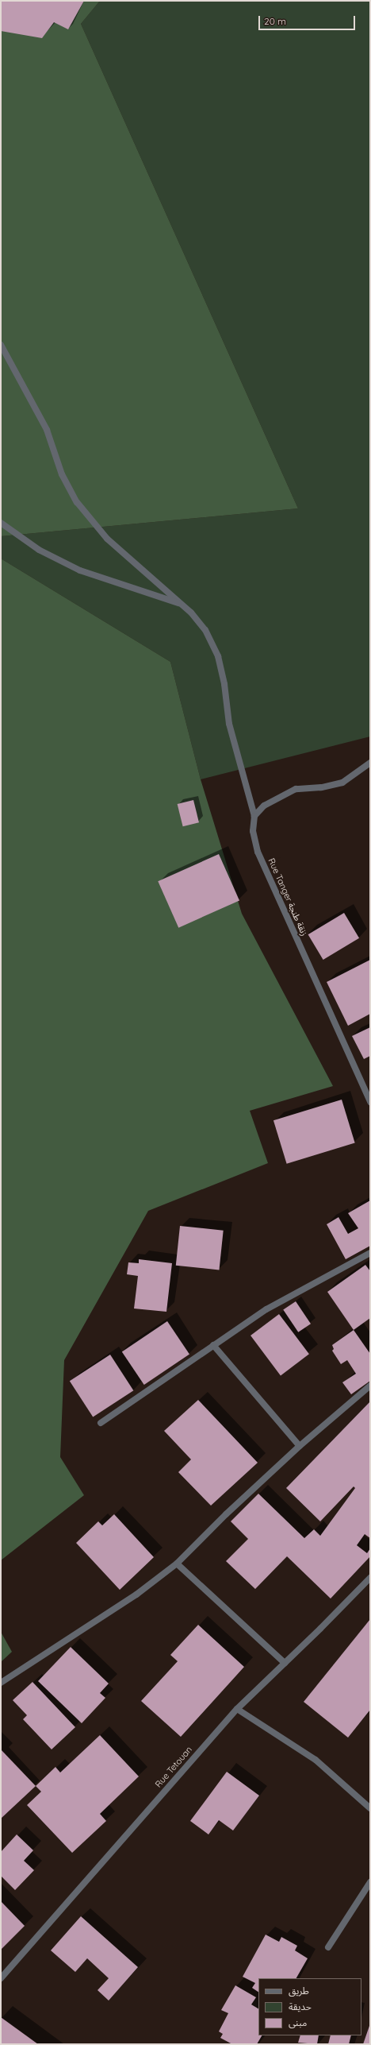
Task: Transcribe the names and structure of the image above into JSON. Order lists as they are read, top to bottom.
{
  "streets": {
    "street": ["Rue Tanger زنقة طنجة", "Rue Tetouan"]
  },
  "legend": ["طريق", "حديقة", "مبنى"],
  "scale_bar": "20 m"
}
